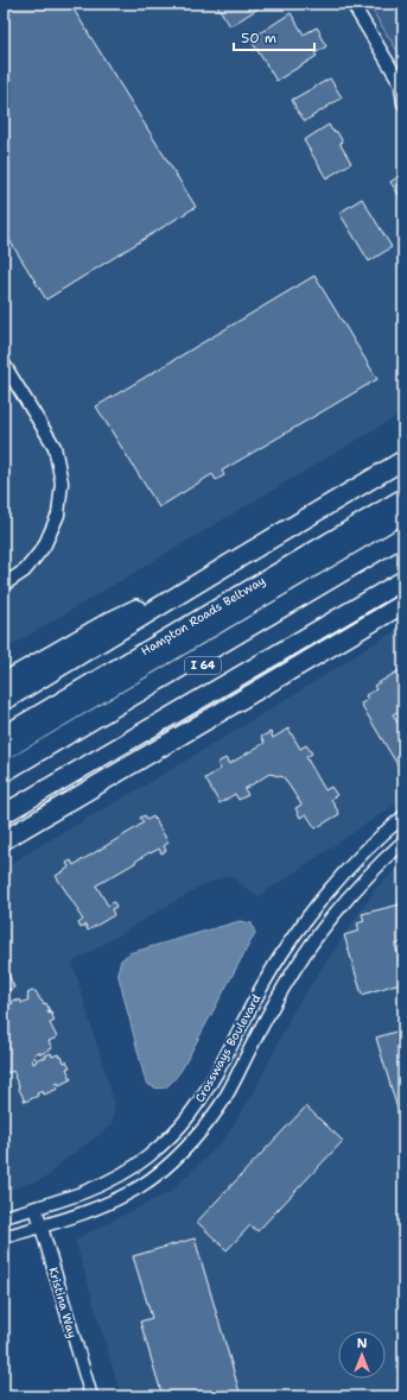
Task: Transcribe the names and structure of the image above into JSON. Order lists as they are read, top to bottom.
{
  "streets": {
    "highway": ["Hampton Roads Beltway", "I 64"],
    "street": ["Crossways Boulevard", "Kristina Way"]
  },
  "crossings": [
    ["Crossways Boulevard", "Kristina Way"]
  ],
  "scale_bar": "50 m",
  "north": "top"
}
